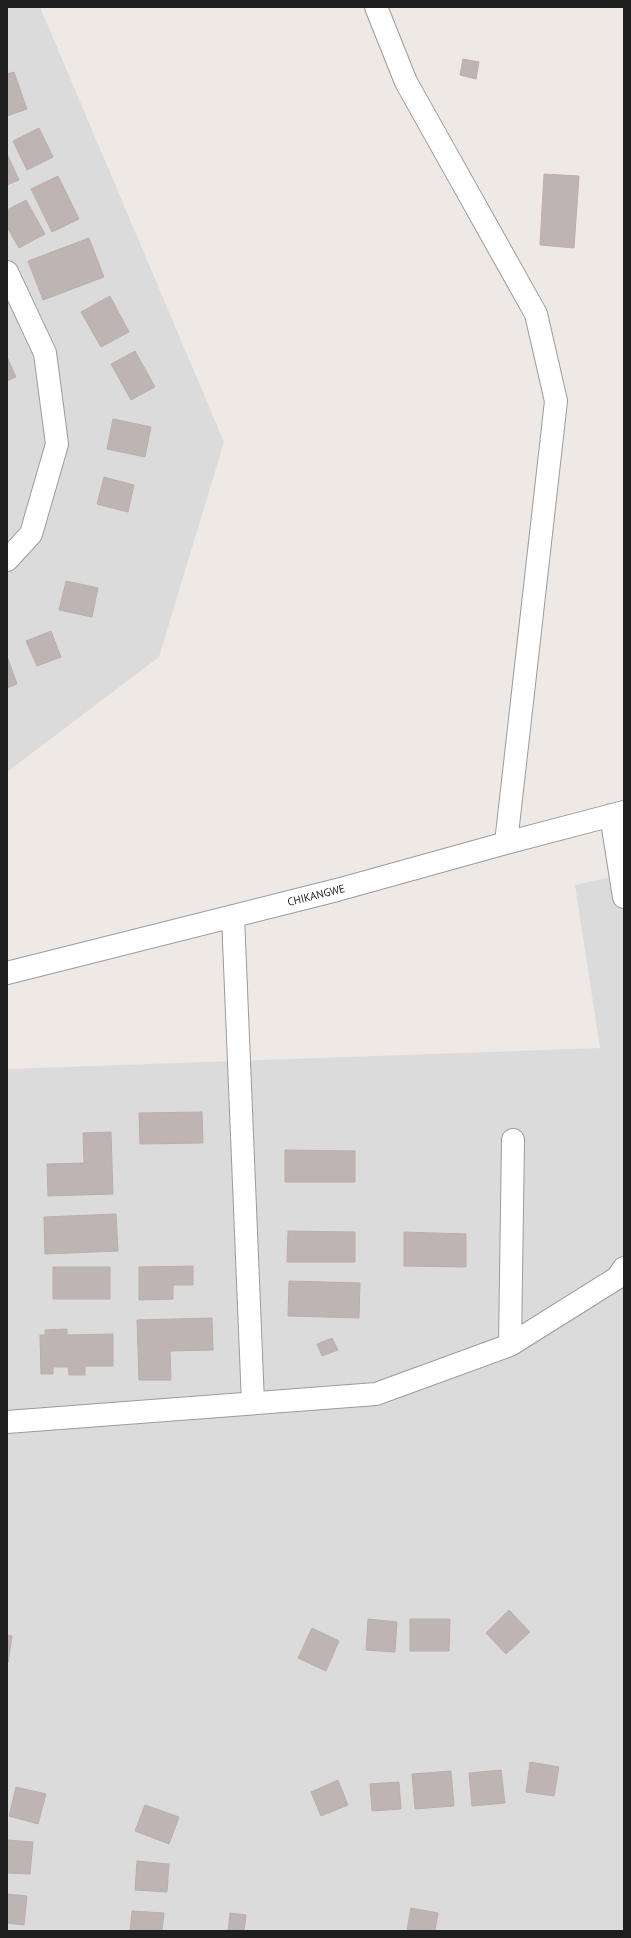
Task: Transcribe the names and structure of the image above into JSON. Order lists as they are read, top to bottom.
{
  "streets": {
    "street": ["CHIKANGWE"]
  }
}
